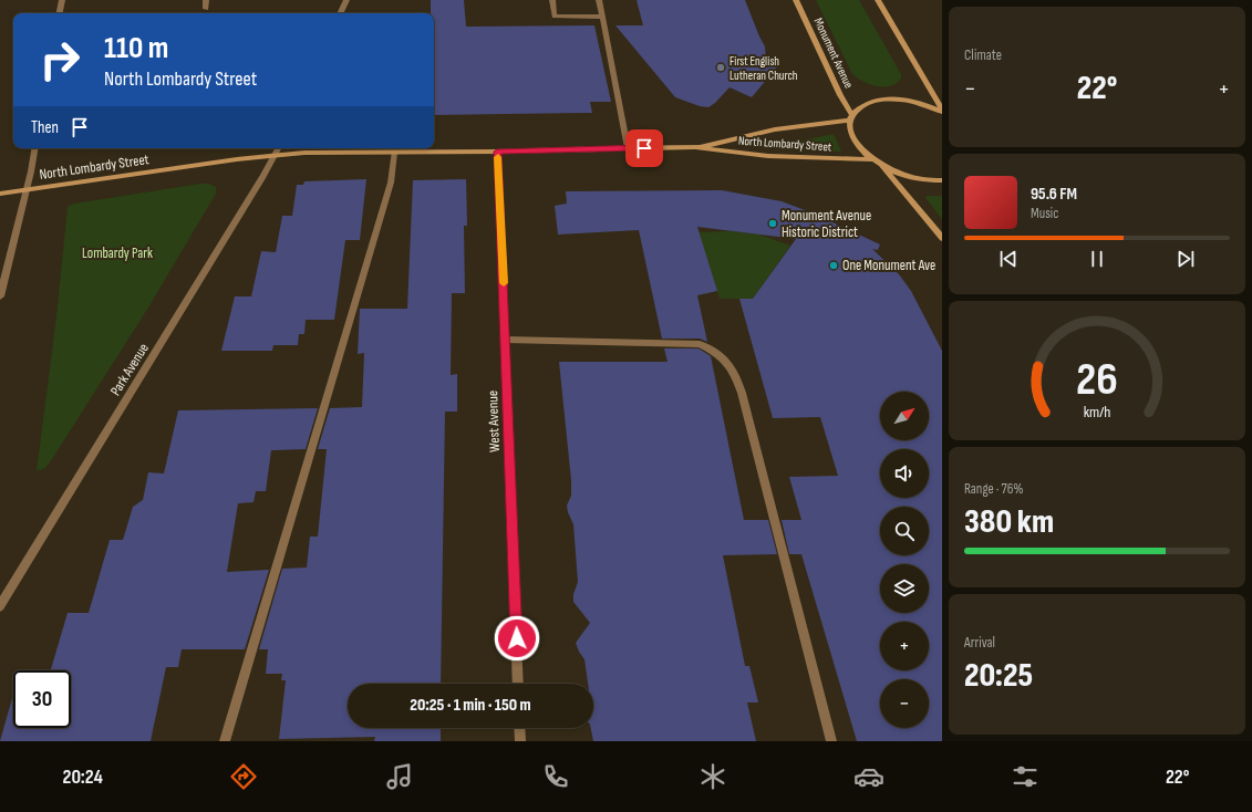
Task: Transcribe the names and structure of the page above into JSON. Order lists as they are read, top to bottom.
{
  "streets": {
    "main road": ["Monument Avenue", "North Lombardy Street"],
    "street": ["Park Avenue", "West Avenue"]
  },
  "crossings": [
    ["Monument Avenue", "North Lombardy Street"],
    ["North Lombardy Street", "Park Avenue"],
    ["North Lombardy Street", "West Avenue"]
  ],
  "parks": ["Lombardy Park"],
  "places": ["First English Lutheran Church", "Monument Avenue Historic District", "One Monument Ave"],
  "north": "top right",
  "page": {
    "tile": [
      "Climate",
      ["Range · 76%", "380 km"],
      ["Arrival", "20:25"]
    ],
    "turn": ["110 m", "North Lombardy Street"],
    "heat": ["−", "22°", "+"],
    "then": "Then",
    "song": ["95.6 FM", "Music"],
    "map_buttons": ["+", "−"],
    "limit": "30",
    "trip": "20:25 · 1 min · 150 m",
    "tabs": ["20:24", "22°"],
    "gauge": ["26", "km/h"]
  }
}
